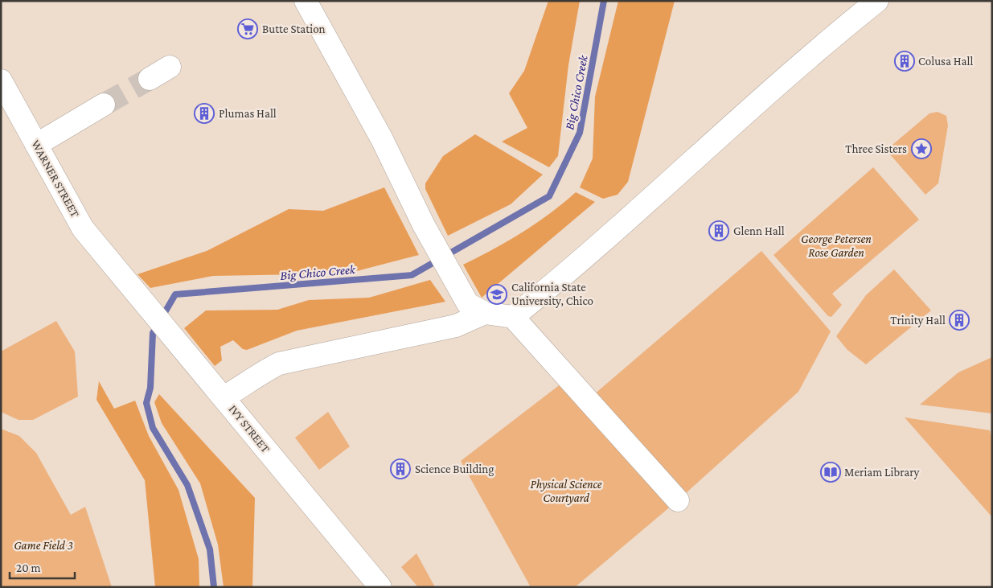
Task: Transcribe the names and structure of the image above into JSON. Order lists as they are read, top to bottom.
{
  "streets": {
    "street": ["WARNER STREET", "IVY STREET"]
  },
  "crossings": [
    ["WARNER STREET", "IVY STREET"]
  ],
  "water": ["Big Chico Creek"],
  "parks": ["George Petersen Rose Garden", "Physical Science Courtyard", "Game Field 3"],
  "places": {
    "supermarket": ["Butte Station"],
    "building": [
      "Colusa Hall",
      "Plumas Hall",
      "Glenn Hall",
      "Trinity Hall",
      "Science Building"
    ],
    "place": ["Three Sisters"],
    "school or university": ["California State University, Chico"],
    "library": ["Meriam Library"]
  },
  "scale_bar": "20 m"
}
